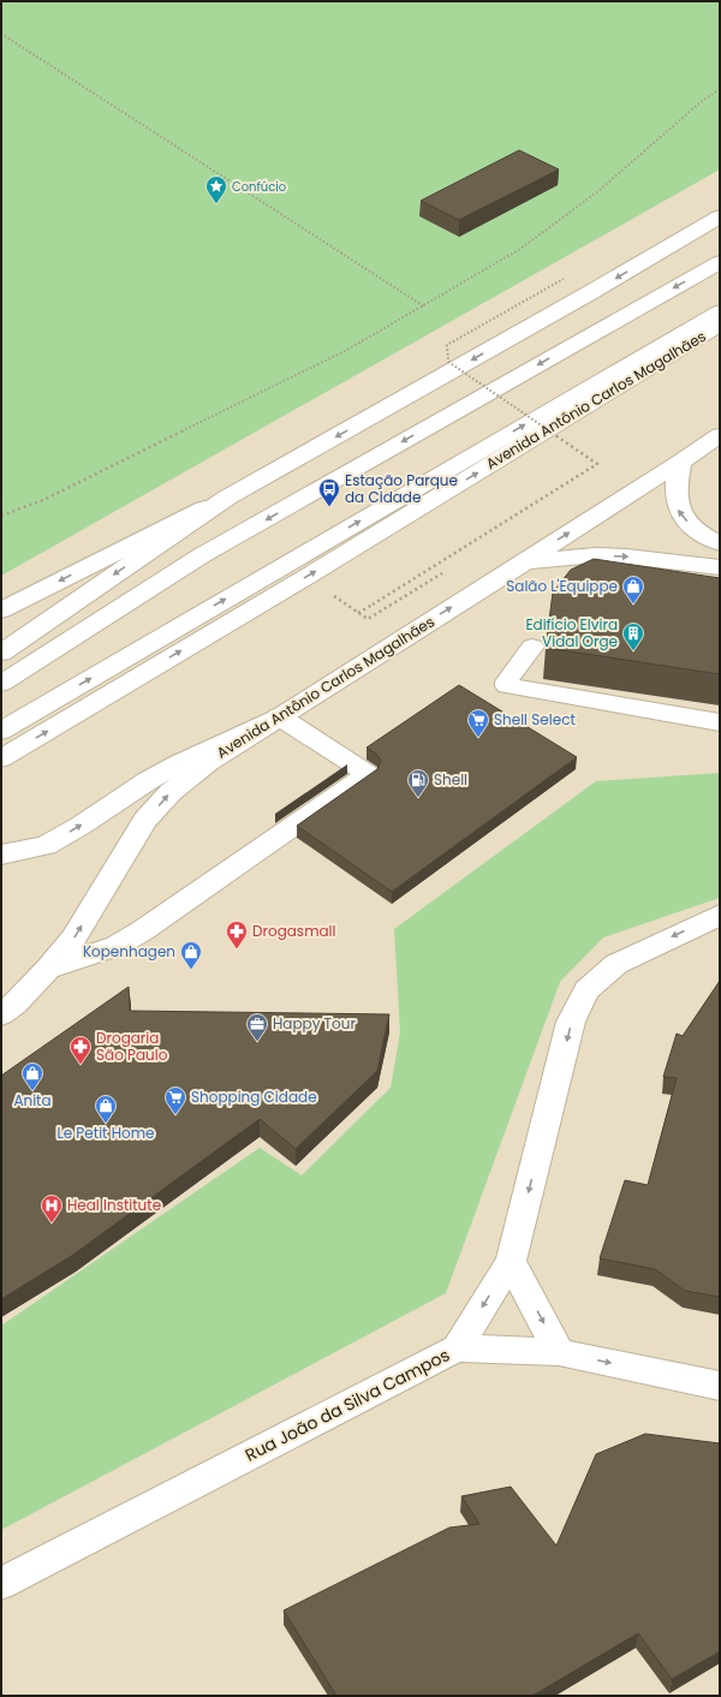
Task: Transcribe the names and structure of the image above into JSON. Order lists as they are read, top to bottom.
{
  "streets": {
    "street": ["Avenida Antônio Carlos Magalhães", "Rua João da Silva Campos"]
  },
  "places": {
    "place": ["Confúcio"],
    "bus stop": ["Estação Parque da Cidade"],
    "shop": [
      "Salão L'Equippe",
      "Kopenhagen",
      "Anita",
      "Le Petit Home"
    ],
    "building": ["Edifício Elvira Vidal Orge"],
    "supermarket": ["Shell Select", "Shopping Cidade"],
    "fuel station": ["Shell"],
    "pharmacy": ["Drogasmall", "Drogaria São Paulo"],
    "office": ["Happy Tour"],
    "hospital": ["Heal Institute"]
  }
}
